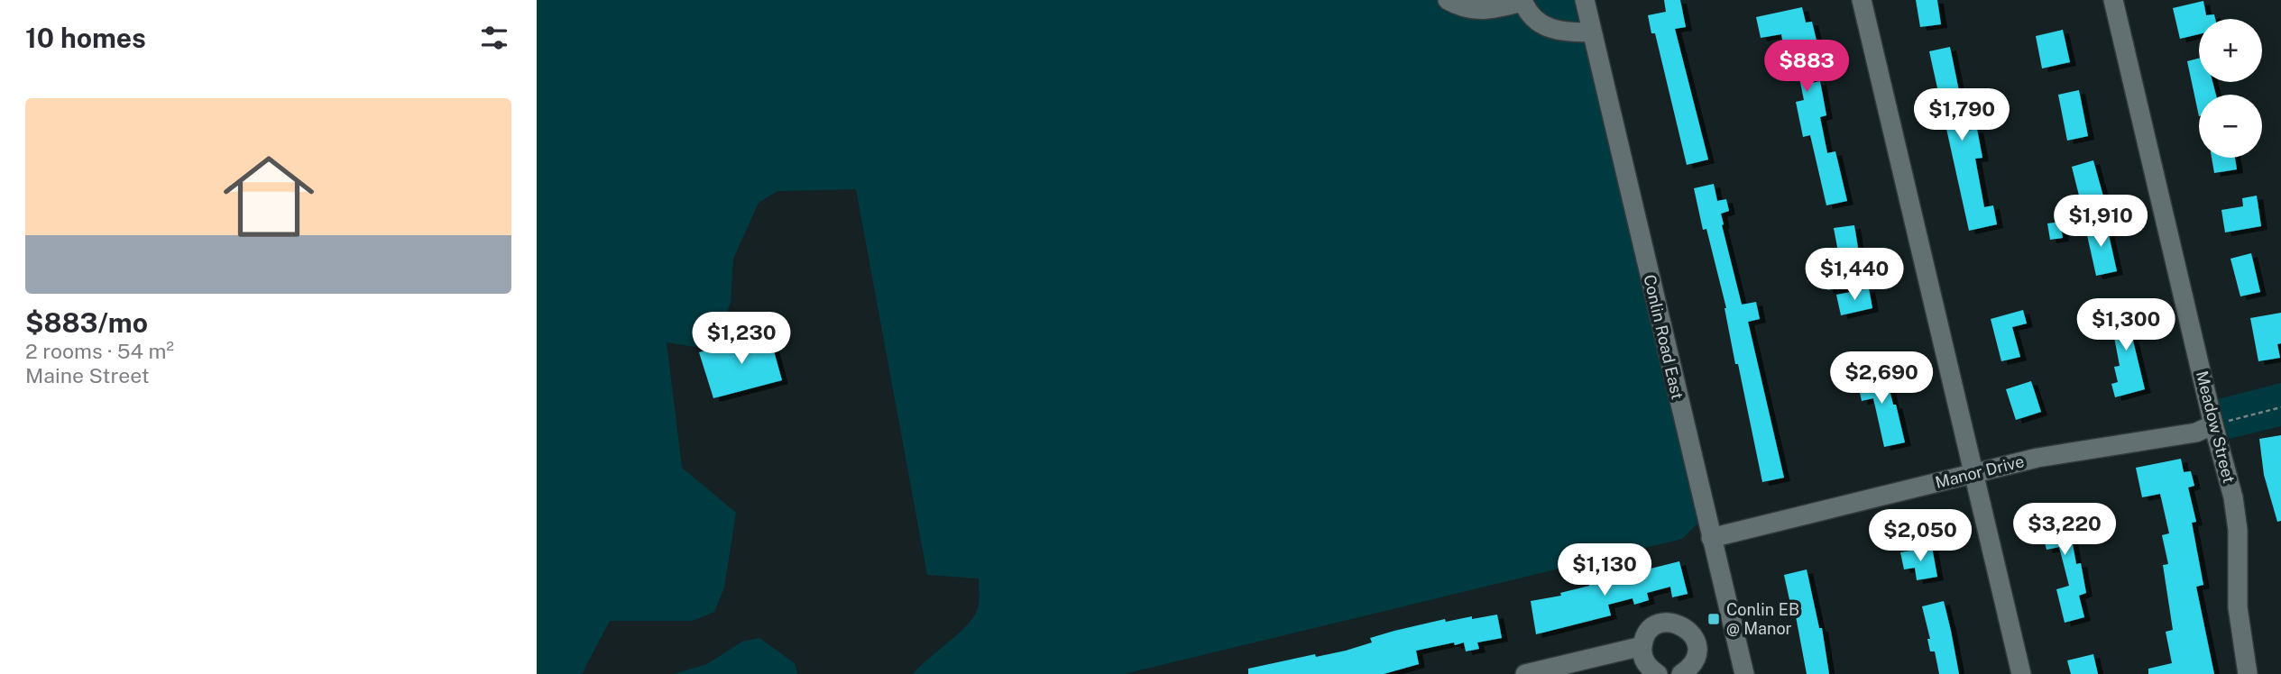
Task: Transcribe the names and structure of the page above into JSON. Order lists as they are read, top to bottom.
{
  "streets": {
    "street": ["Conlin Road East", "Meadow Street", "Manor Drive"]
  },
  "crossings": [
    ["Conlin Road East", "Manor Drive"],
    ["Meadow Street", "Manor Drive"]
  ],
  "places": {
    "transit": ["Conlin EB @ Manor"]
  },
  "page": {
    "heading": "10 homes",
    "map_buttons": ["+", "−"],
    "price": [
      "$883",
      "$1,790",
      "$1,910",
      "$1,440",
      "$1,300",
      "$1,230",
      "$2,690",
      "$3,220",
      "$2,050",
      "$1,130"
    ],
    "list": [
      {
        "name": "$883/mo",
        "note": "2 rooms · 54 m² · Maine Street"
      }
    ]
  }
}
